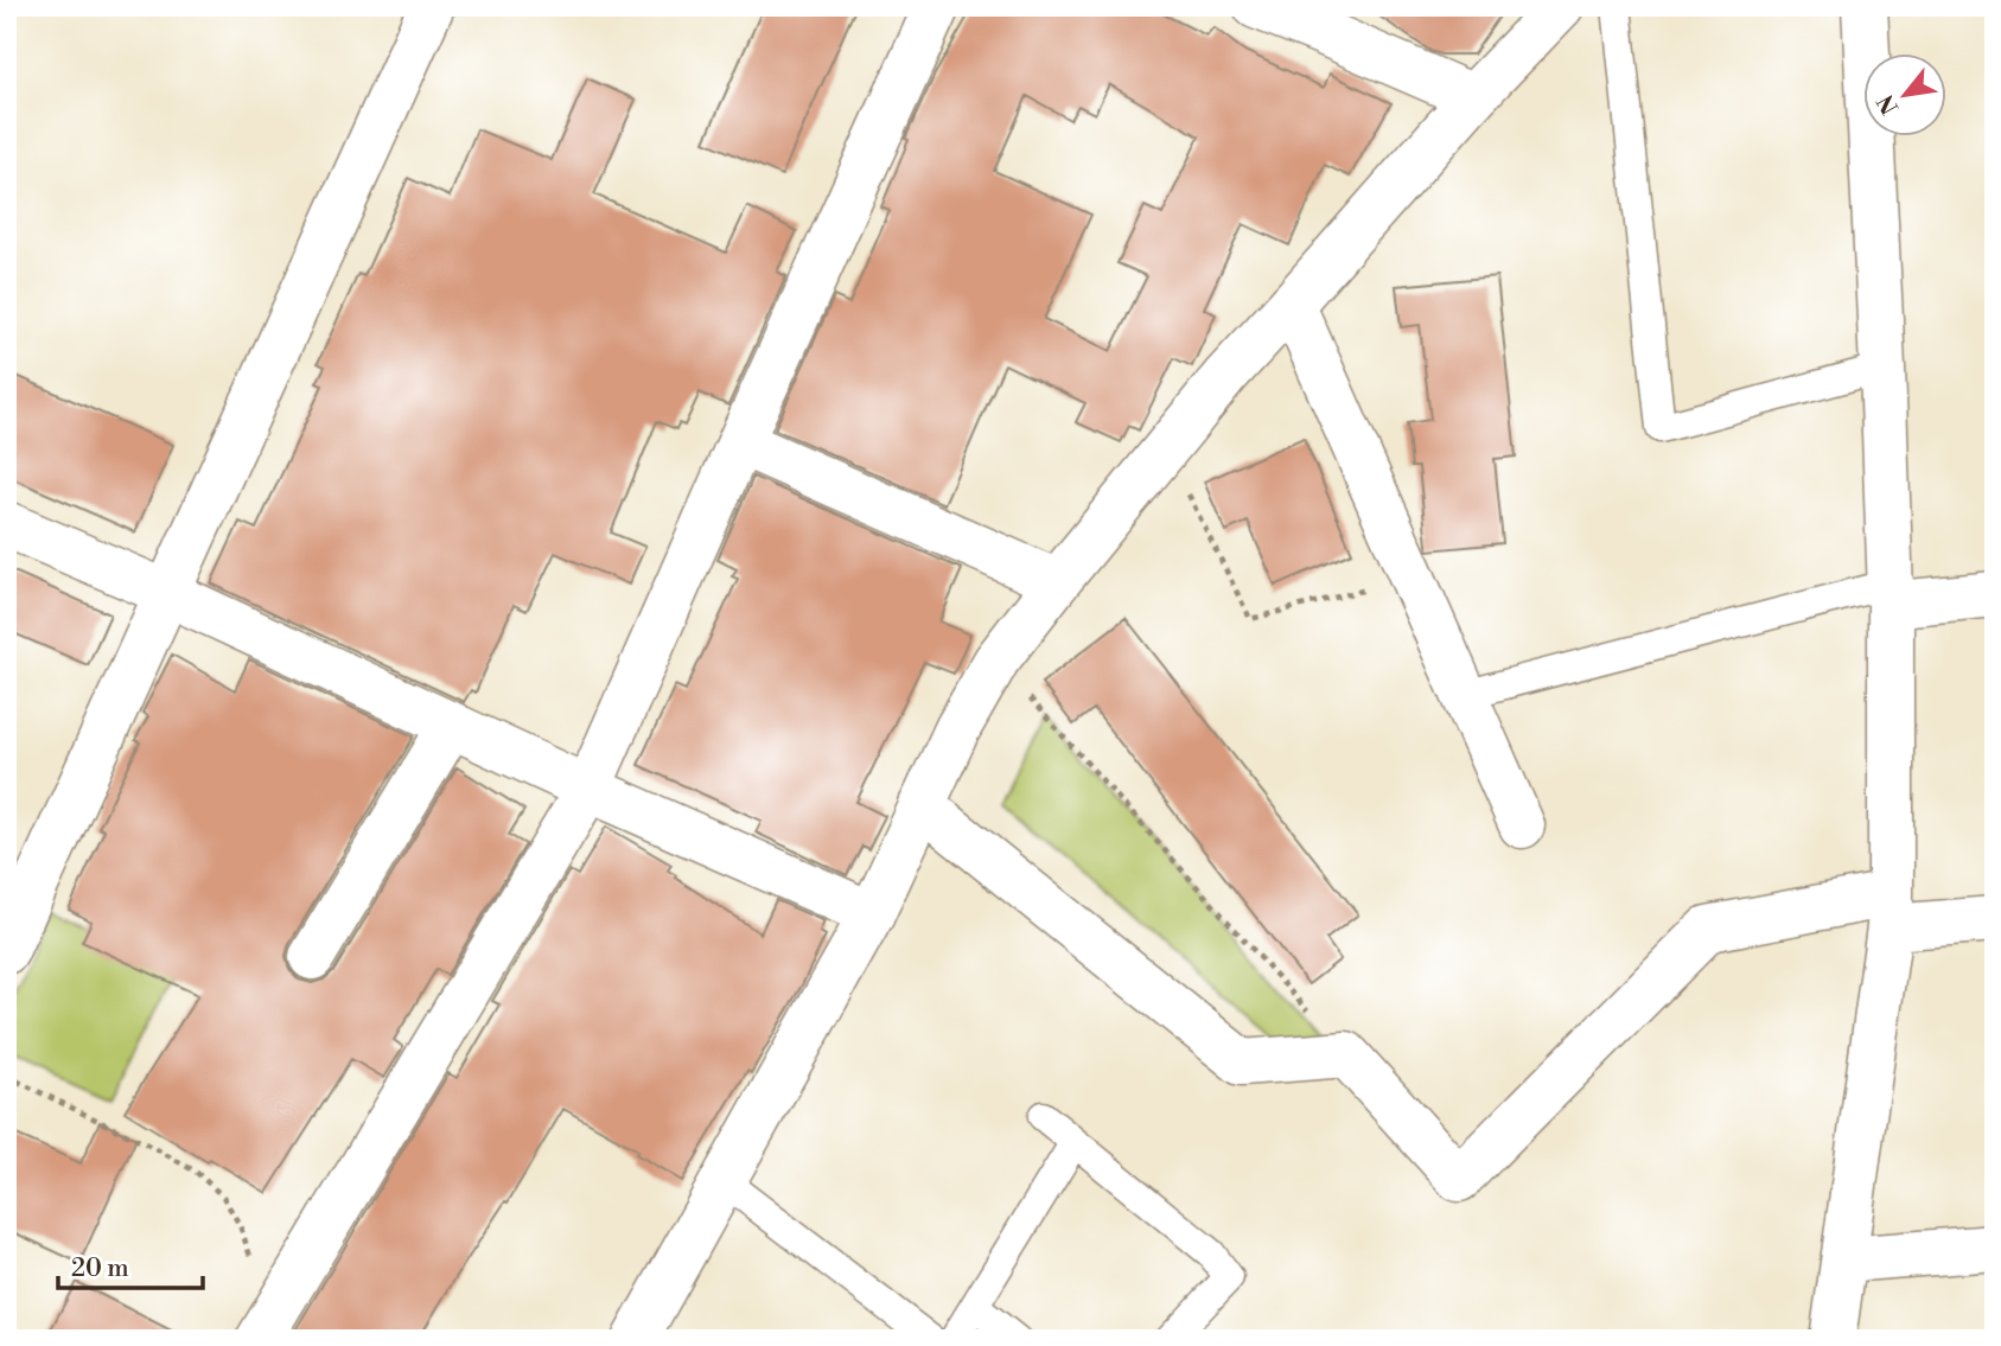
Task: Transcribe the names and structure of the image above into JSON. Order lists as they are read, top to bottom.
{
  "scale_bar": "20 m",
  "north": "bottom left"
}
